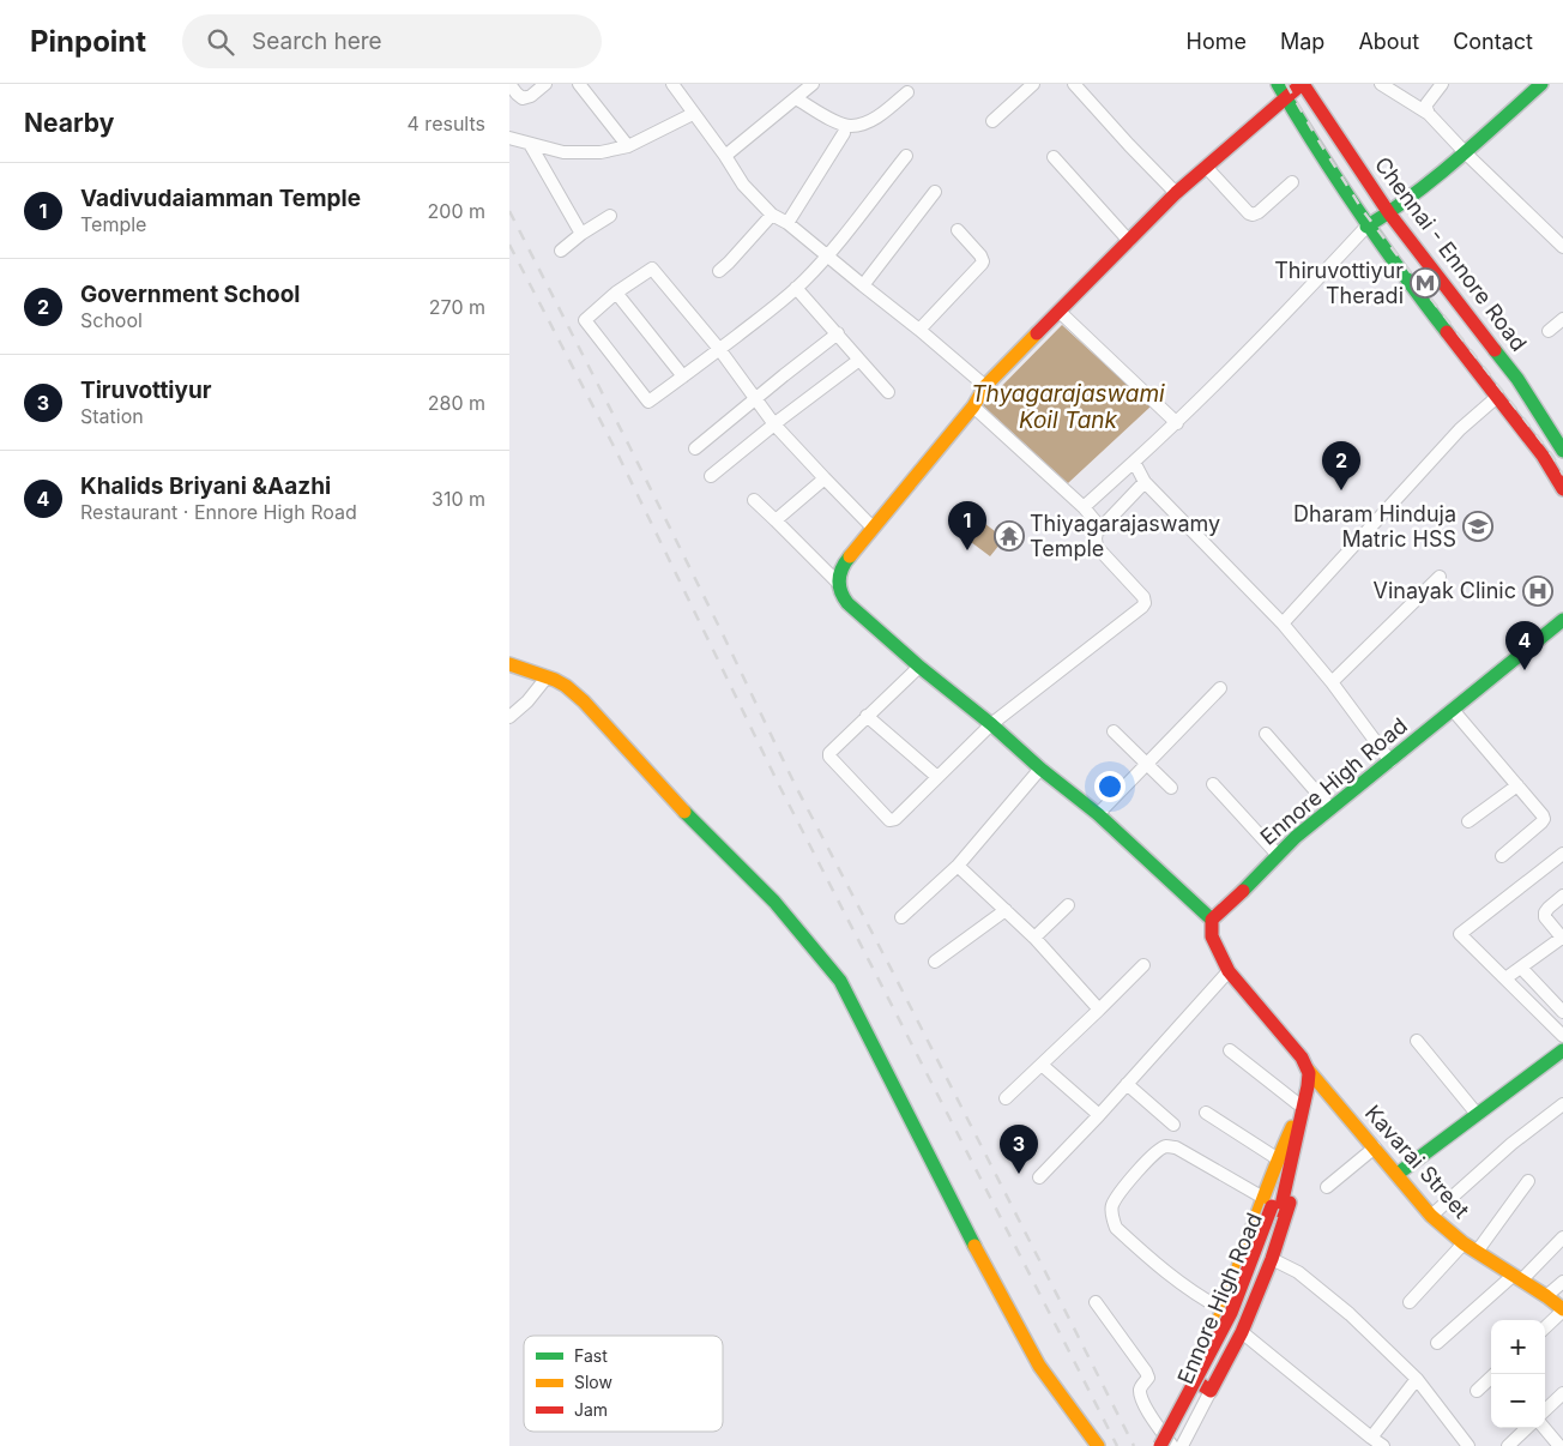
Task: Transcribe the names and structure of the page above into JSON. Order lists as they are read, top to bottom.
{
  "streets": {
    "street": ["Chennai - Ennore Road", "Ennore High Road", "Kavarai Street"]
  },
  "crossings": [
    ["Ennore High Road", "Kavarai Street"]
  ],
  "water": ["Thyagarajaswami Koil Tank"],
  "places": {
    "metro station": ["Thiruvottiyur Theradi"],
    "school or university": ["Dharam Hinduja Matric HSS"],
    "temple": ["Thiyagarajaswamy Temple"],
    "hospital": ["Vinayak Clinic"]
  },
  "legend": ["Fast", "Slow", "Jam"],
  "page": {
    "header": "Pinpoint",
    "search": "Search here",
    "nav": [
      "Home",
      "Map",
      "About",
      "Contact"
    ],
    "heading": ["Nearby", "4 results"],
    "list": [
      {
        "mark": "1",
        "name": "Vadivudaiamman Temple",
        "note": "Temple",
        "value": "200 m"
      },
      {
        "mark": "2",
        "name": "Government School",
        "note": "School",
        "value": "270 m"
      },
      {
        "mark": "3",
        "name": "Tiruvottiyur",
        "note": "Station",
        "value": "280 m"
      },
      {
        "mark": "4",
        "name": "Khalids Briyani &Aazhi",
        "note": "Restaurant · Ennore High Road",
        "value": "310 m"
      }
    ],
    "pins": [
      "2",
      "1",
      "4",
      "3"
    ],
    "map_buttons": ["+", "−"]
  }
}
